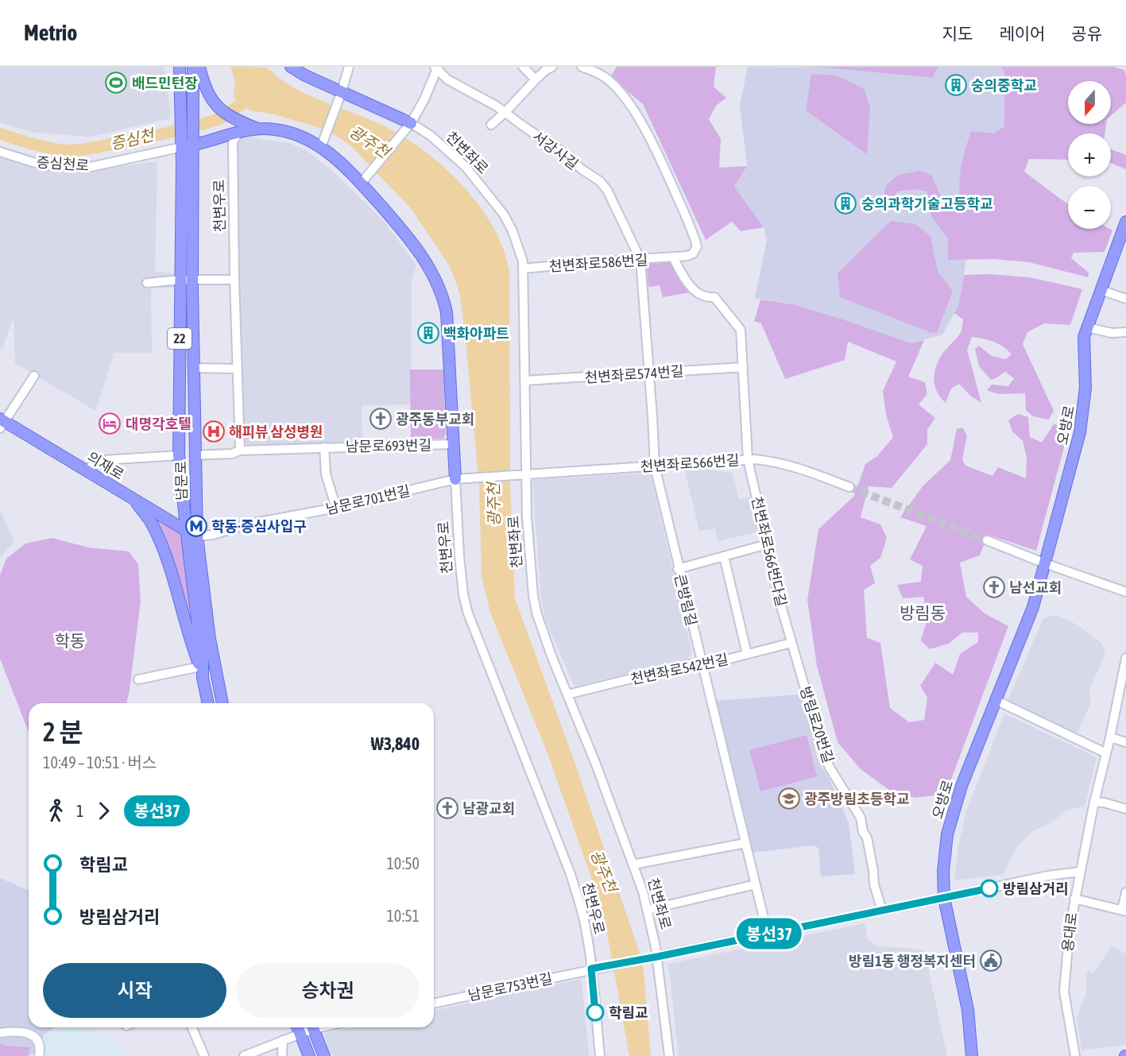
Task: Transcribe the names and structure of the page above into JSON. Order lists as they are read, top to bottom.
{
  "streets": {
    "main road": [
      "천변좌로",
      "천변우로",
      "22",
      "오방로",
      "의재로",
      "남문로"
    ],
    "street": [
      "서강사길",
      "증심천로",
      "천변좌로586번길",
      "천변좌로574번길",
      "남문로693번길",
      "천변좌로566번길",
      "남문로701번길",
      "천변좌로566번다길",
      "큰방림길",
      "천변좌로542번길",
      "방림로20번길",
      "용대로",
      "남문로753번길"
    ]
  },
  "crossings": [
    ["서강사길", "천변좌로586번길"],
    ["서강사길", "큰방림길"],
    ["천변좌로", "천변좌로586번길"],
    ["천변좌로", "천변좌로574번길"],
    ["천변좌로", "천변좌로566번길"],
    ["천변좌로", "천변좌로542번길"],
    ["천변좌로", "남문로753번길"],
    ["증심천로", "천변우로"],
    ["증심천로", "22"],
    ["증심천로", "남문로"],
    ["천변우로", "22"],
    ["천변우로", "남문로693번길"],
    ["천변우로", "천변좌로566번길"],
    ["천변우로", "남문로"],
    ["천변우로", "남문로701번길"],
    ["천변우로", "남문로753번길"],
    ["천변좌로586번길", "천변좌로566번다길"],
    ["천변좌로586번길", "큰방림길"],
    ["22", "남문로"],
    ["천변좌로574번길", "천변좌로566번다길"],
    ["천변좌로574번길", "큰방림길"],
    ["오방로", "남문로753번길"],
    ["남문로693번길", "남문로"],
    ["천변좌로566번길", "남문로701번길"],
    ["천변좌로566번길", "천변좌로566번다길"],
    ["천변좌로566번길", "큰방림길"],
    ["의재로", "남문로"],
    ["의재로", "남문로701번길"],
    ["남문로", "남문로701번길"],
    ["천변좌로566번다길", "천변좌로542번길"],
    ["천변좌로566번다길", "방림로20번길"],
    ["큰방림길", "천변좌로542번길"],
    ["큰방림길", "남문로753번길"],
    ["천변좌로542번길", "방림로20번길"],
    ["방림로20번길", "남문로753번길"],
    ["용대로", "남문로753번길"]
  ],
  "districts": ["방림동", "학동"],
  "water": ["증심천", "광주천"],
  "places": {
    "sports": ["배드민턴장"],
    "building": ["숭의중학교", "숭의과학기술고등학교", "백화아파트"],
    "church": ["광주동부교회", "남선교회", "남광교회"],
    "hotel": ["대명각호텔"],
    "hospital": ["해피뷰 삼성병원"],
    "metro station": ["학동·증심사입구"],
    "school or university": ["광주방림초등학교"],
    "other": ["방림삼거리", "학림교"],
    "public building": ["방림1동 행정복지센터"]
  },
  "lines": ["bus line 봉선37"],
  "north": "bottom",
  "page": {
    "header": "Metrio",
    "nav": ["지도", "레이어", "공유"],
    "on_map": "봉선37",
    "map_buttons": ["+", "−"],
    "heading": ["2 분", "10:49 – 10:51 · 버스", "₩3,840"],
    "legs": ["1", "봉선37"],
    "list": [
      {
        "name": "학림교",
        "value": "10:50"
      },
      {
        "name": "방림삼거리",
        "value": "10:51"
      }
    ],
    "buttons": ["시작", "승차권"]
  }
}
